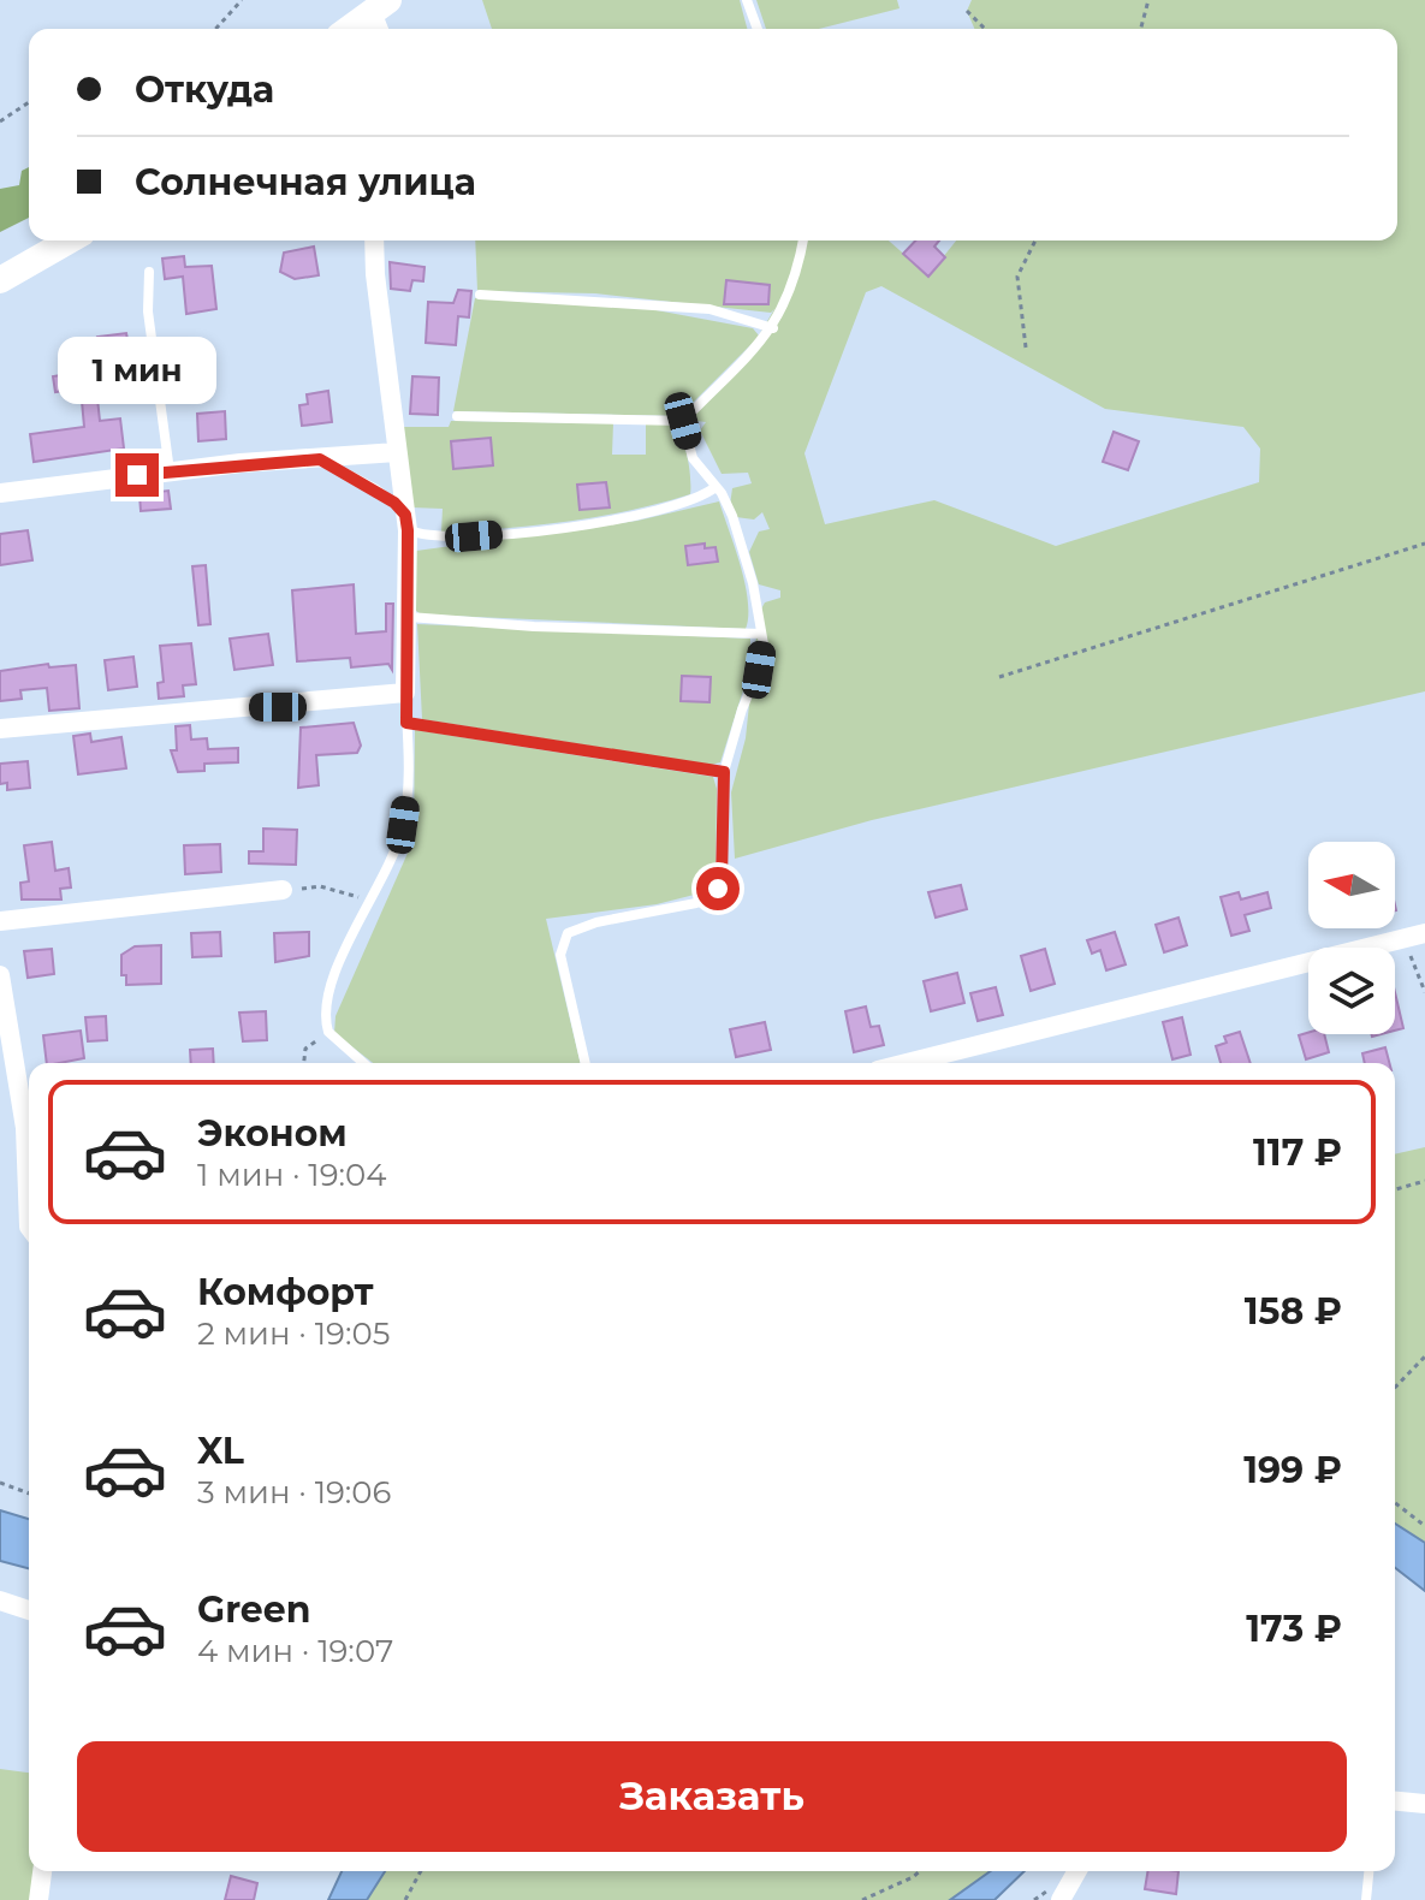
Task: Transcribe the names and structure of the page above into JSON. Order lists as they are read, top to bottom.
{
  "north": "left",
  "page": {
    "banner": ["Откуда", "Солнечная улица"],
    "bubble": "1 мин",
    "list": [
      {
        "name": "Эконом",
        "note": "1 мин · 19:04",
        "value": "117 ₽"
      },
      {
        "name": "Комфорт",
        "note": "2 мин · 19:05",
        "value": "158 ₽"
      },
      {
        "name": "XL",
        "note": "3 мин · 19:06",
        "value": "199 ₽"
      },
      {
        "name": "Green",
        "note": "4 мин · 19:07",
        "value": "173 ₽"
      }
    ],
    "buttons": "Заказать"
  }
}
